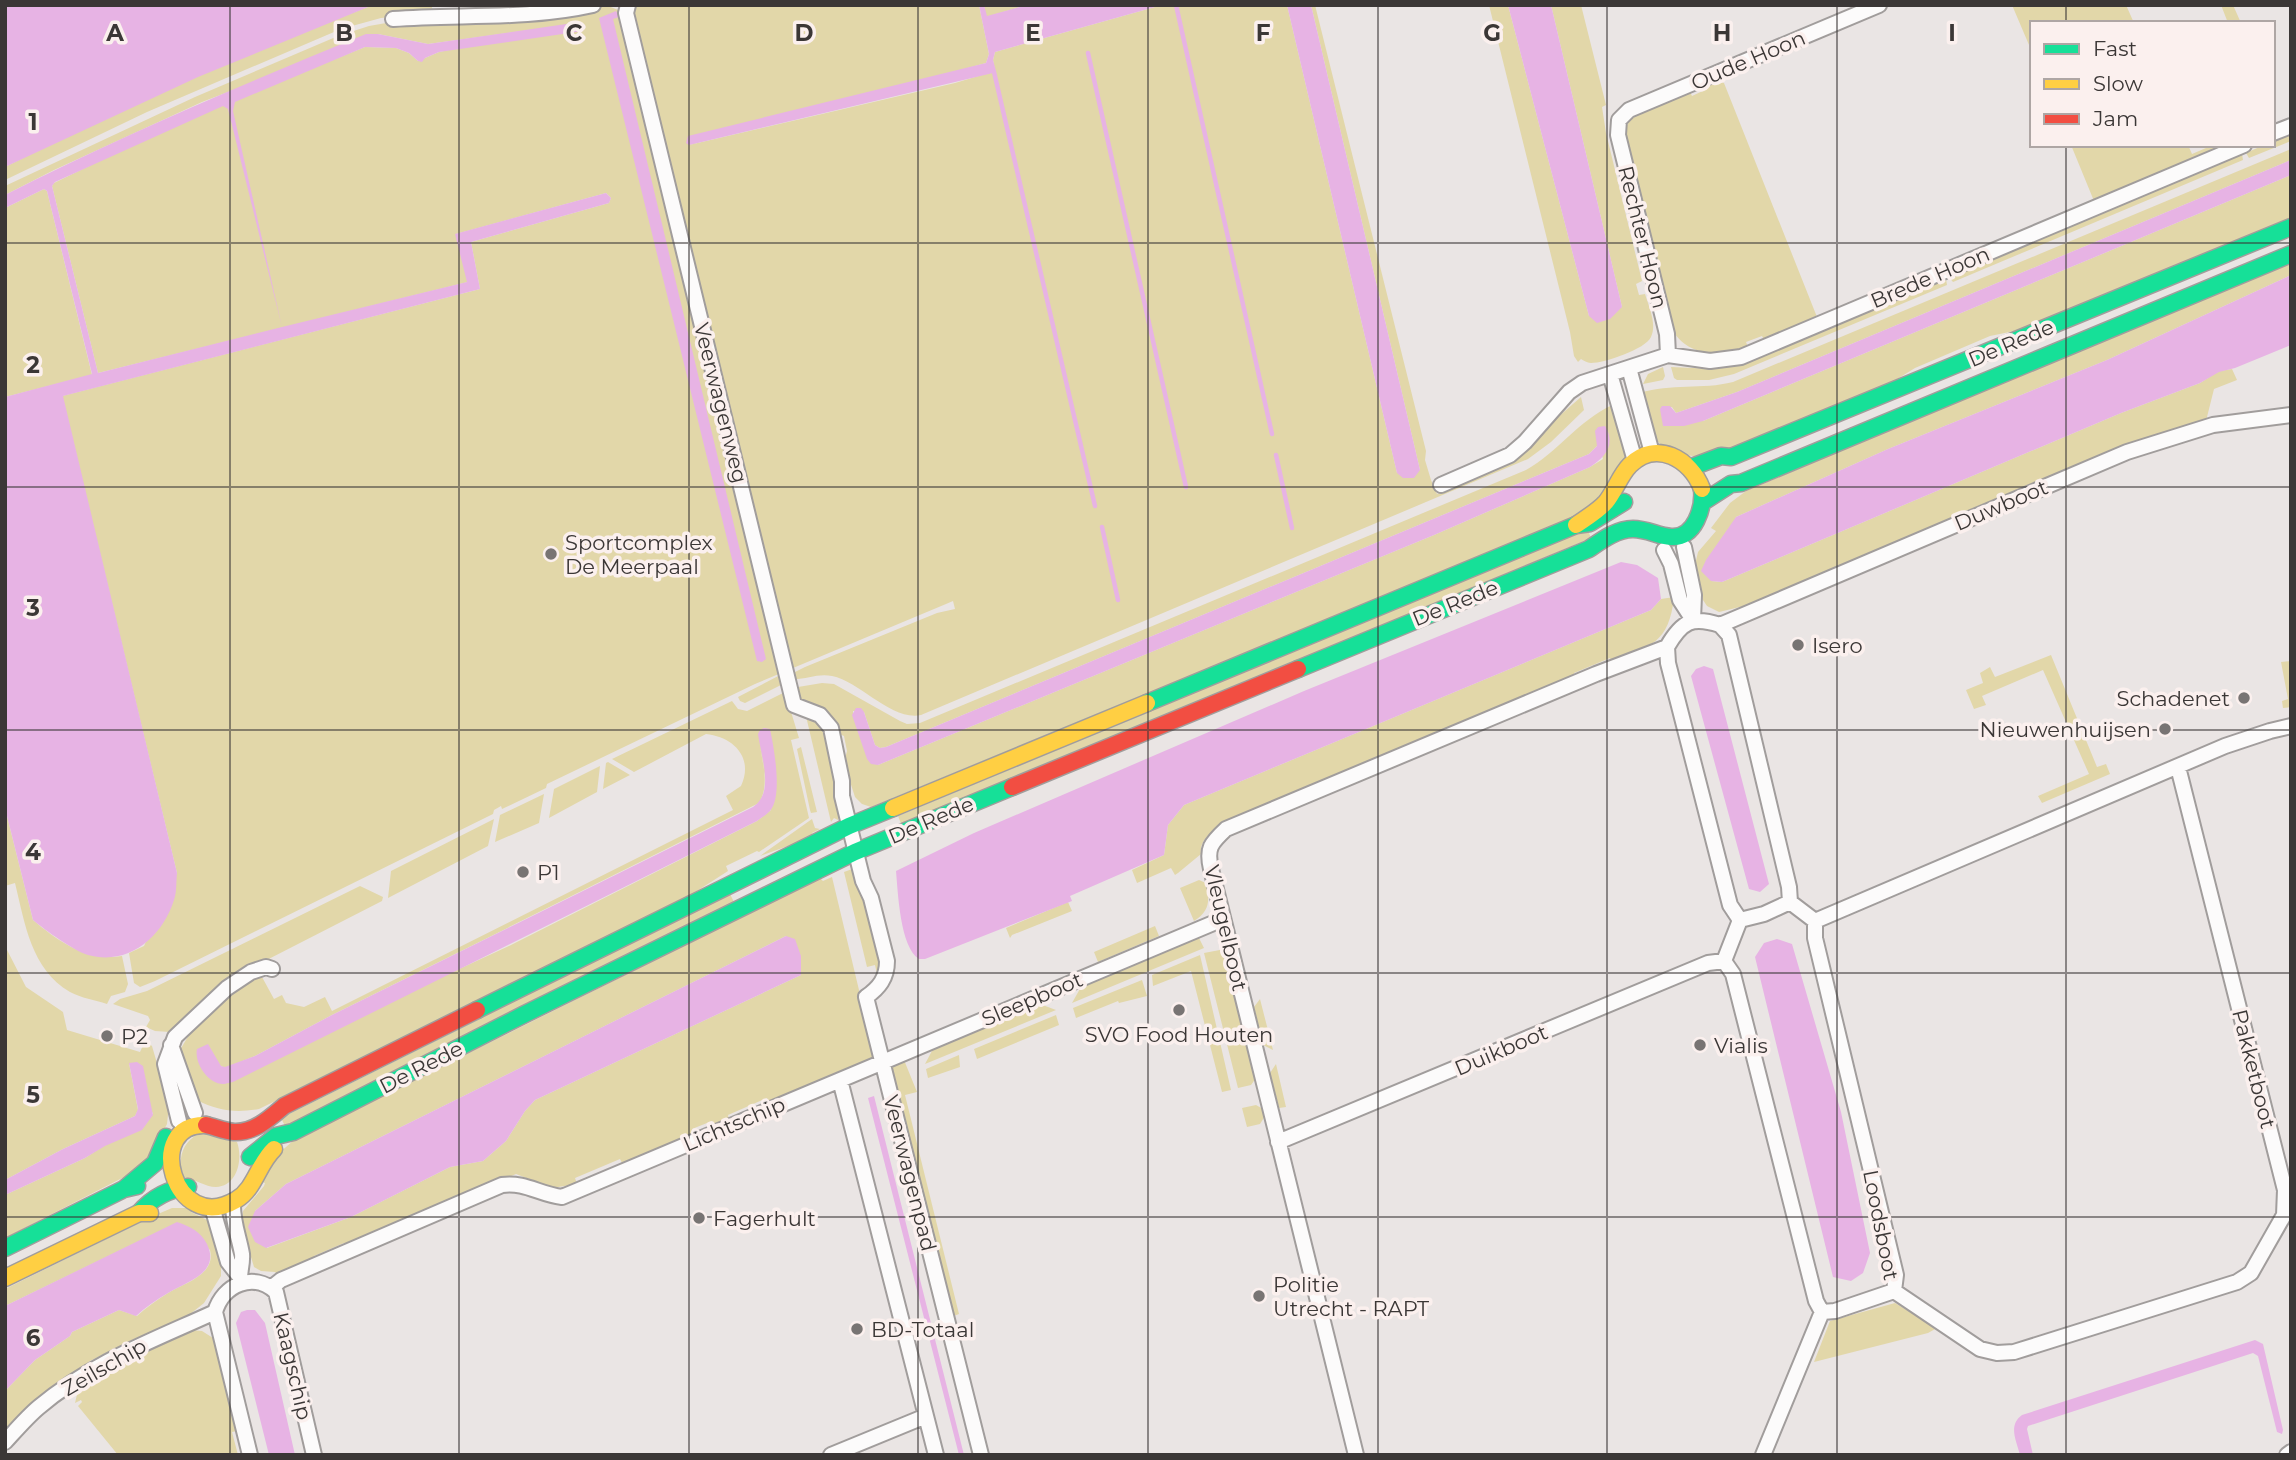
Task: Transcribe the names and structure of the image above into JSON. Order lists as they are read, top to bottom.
{
  "streets": {
    "main road": ["De Rede"],
    "street": [
      "Oude Hoon",
      "Rechter Hoon",
      "Brede Hoon",
      "Veerwagenweg",
      "Duwboot",
      "Vleugelboot",
      "Sleepboot",
      "Duikboot",
      "Pakketboot",
      "Lichtschip",
      "Veerwagenpad",
      "Loodsboot",
      "Kaagschip",
      "Zeilschip"
    ]
  },
  "crossings": [
    ["Oude Hoon", "Rechter Hoon"],
    ["Rechter Hoon", "Brede Hoon"],
    ["De Rede", "Veerwagenweg"],
    ["De Rede", "Veerwagenpad"],
    ["Veerwagenweg", "Veerwagenpad"],
    ["Vleugelboot", "Sleepboot"],
    ["Vleugelboot", "Duikboot"],
    ["Sleepboot", "Lichtschip"],
    ["Sleepboot", "Veerwagenpad"],
    ["Pakketboot", "Loodsboot"],
    ["Lichtschip", "Kaagschip"]
  ],
  "places": [
    "Sportcomplex De Meerpaal",
    "Isero",
    "Schadenet",
    "Nieuwenhuijsen",
    "P1",
    "SVO Food Houten",
    "P2",
    "Vialis",
    "Fagerhult",
    "Politie Utrecht - RAPT",
    "BD-Totaal"
  ],
  "legend": ["Fast", "Slow", "Jam"],
  "grid": {
    "columns": [
      "A",
      "B",
      "C",
      "D",
      "E",
      "F",
      "G",
      "H",
      "I"
    ],
    "rows": [
      "1",
      "2",
      "3",
      "4",
      "5",
      "6"
    ]
  }
}
